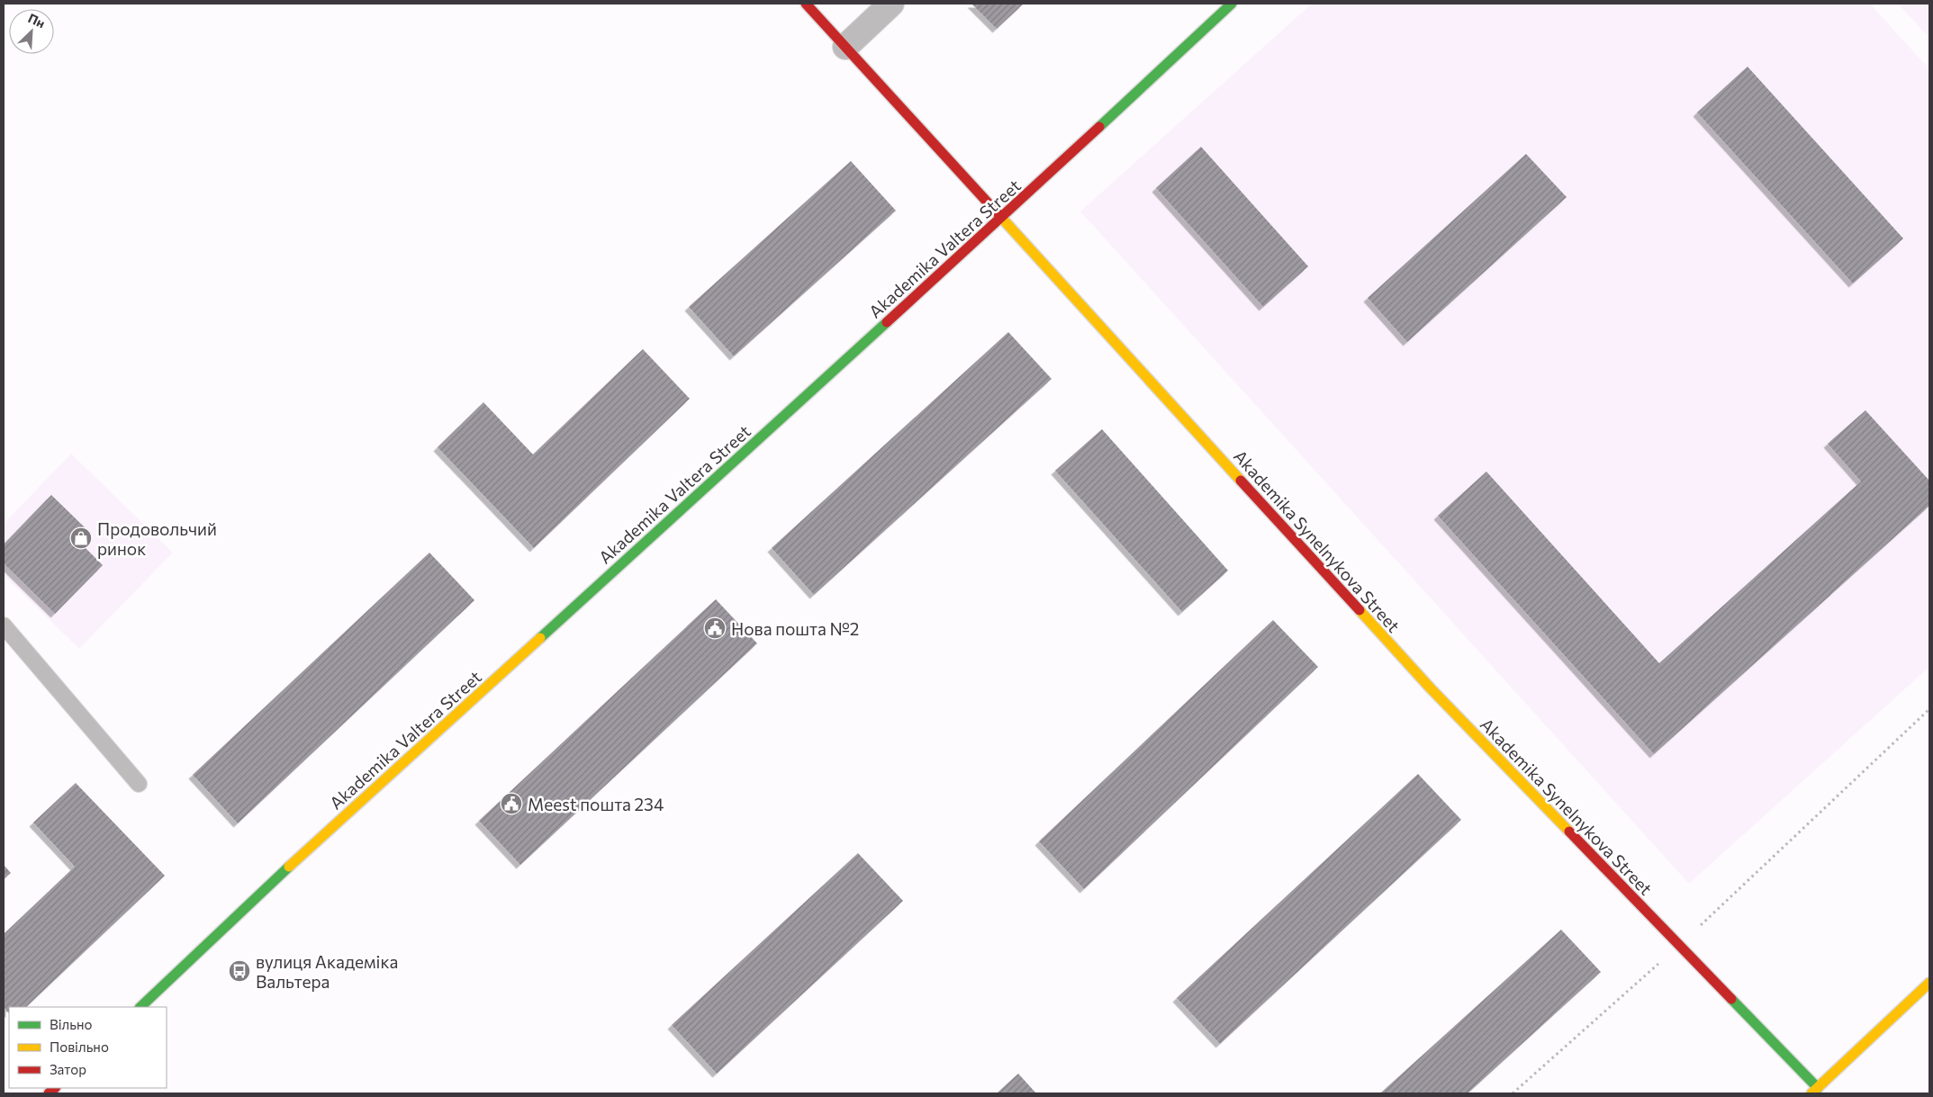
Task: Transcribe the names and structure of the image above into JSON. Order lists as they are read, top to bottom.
{
  "streets": {
    "street": ["Akademika Valtera Street", "Akademika Synelnykova Street"]
  },
  "crossings": [
    ["Akademika Valtera Street", "Akademika Synelnykova Street"]
  ],
  "places": {
    "shop": ["Продовольчий ринок"],
    "public building": ["Нова пошта №2", "Meest пошта 234"],
    "bus stop": ["вулиця Академіка Вальтера"]
  },
  "legend": ["Вільно", "Повільно", "Затор"],
  "north": "top right"
}
